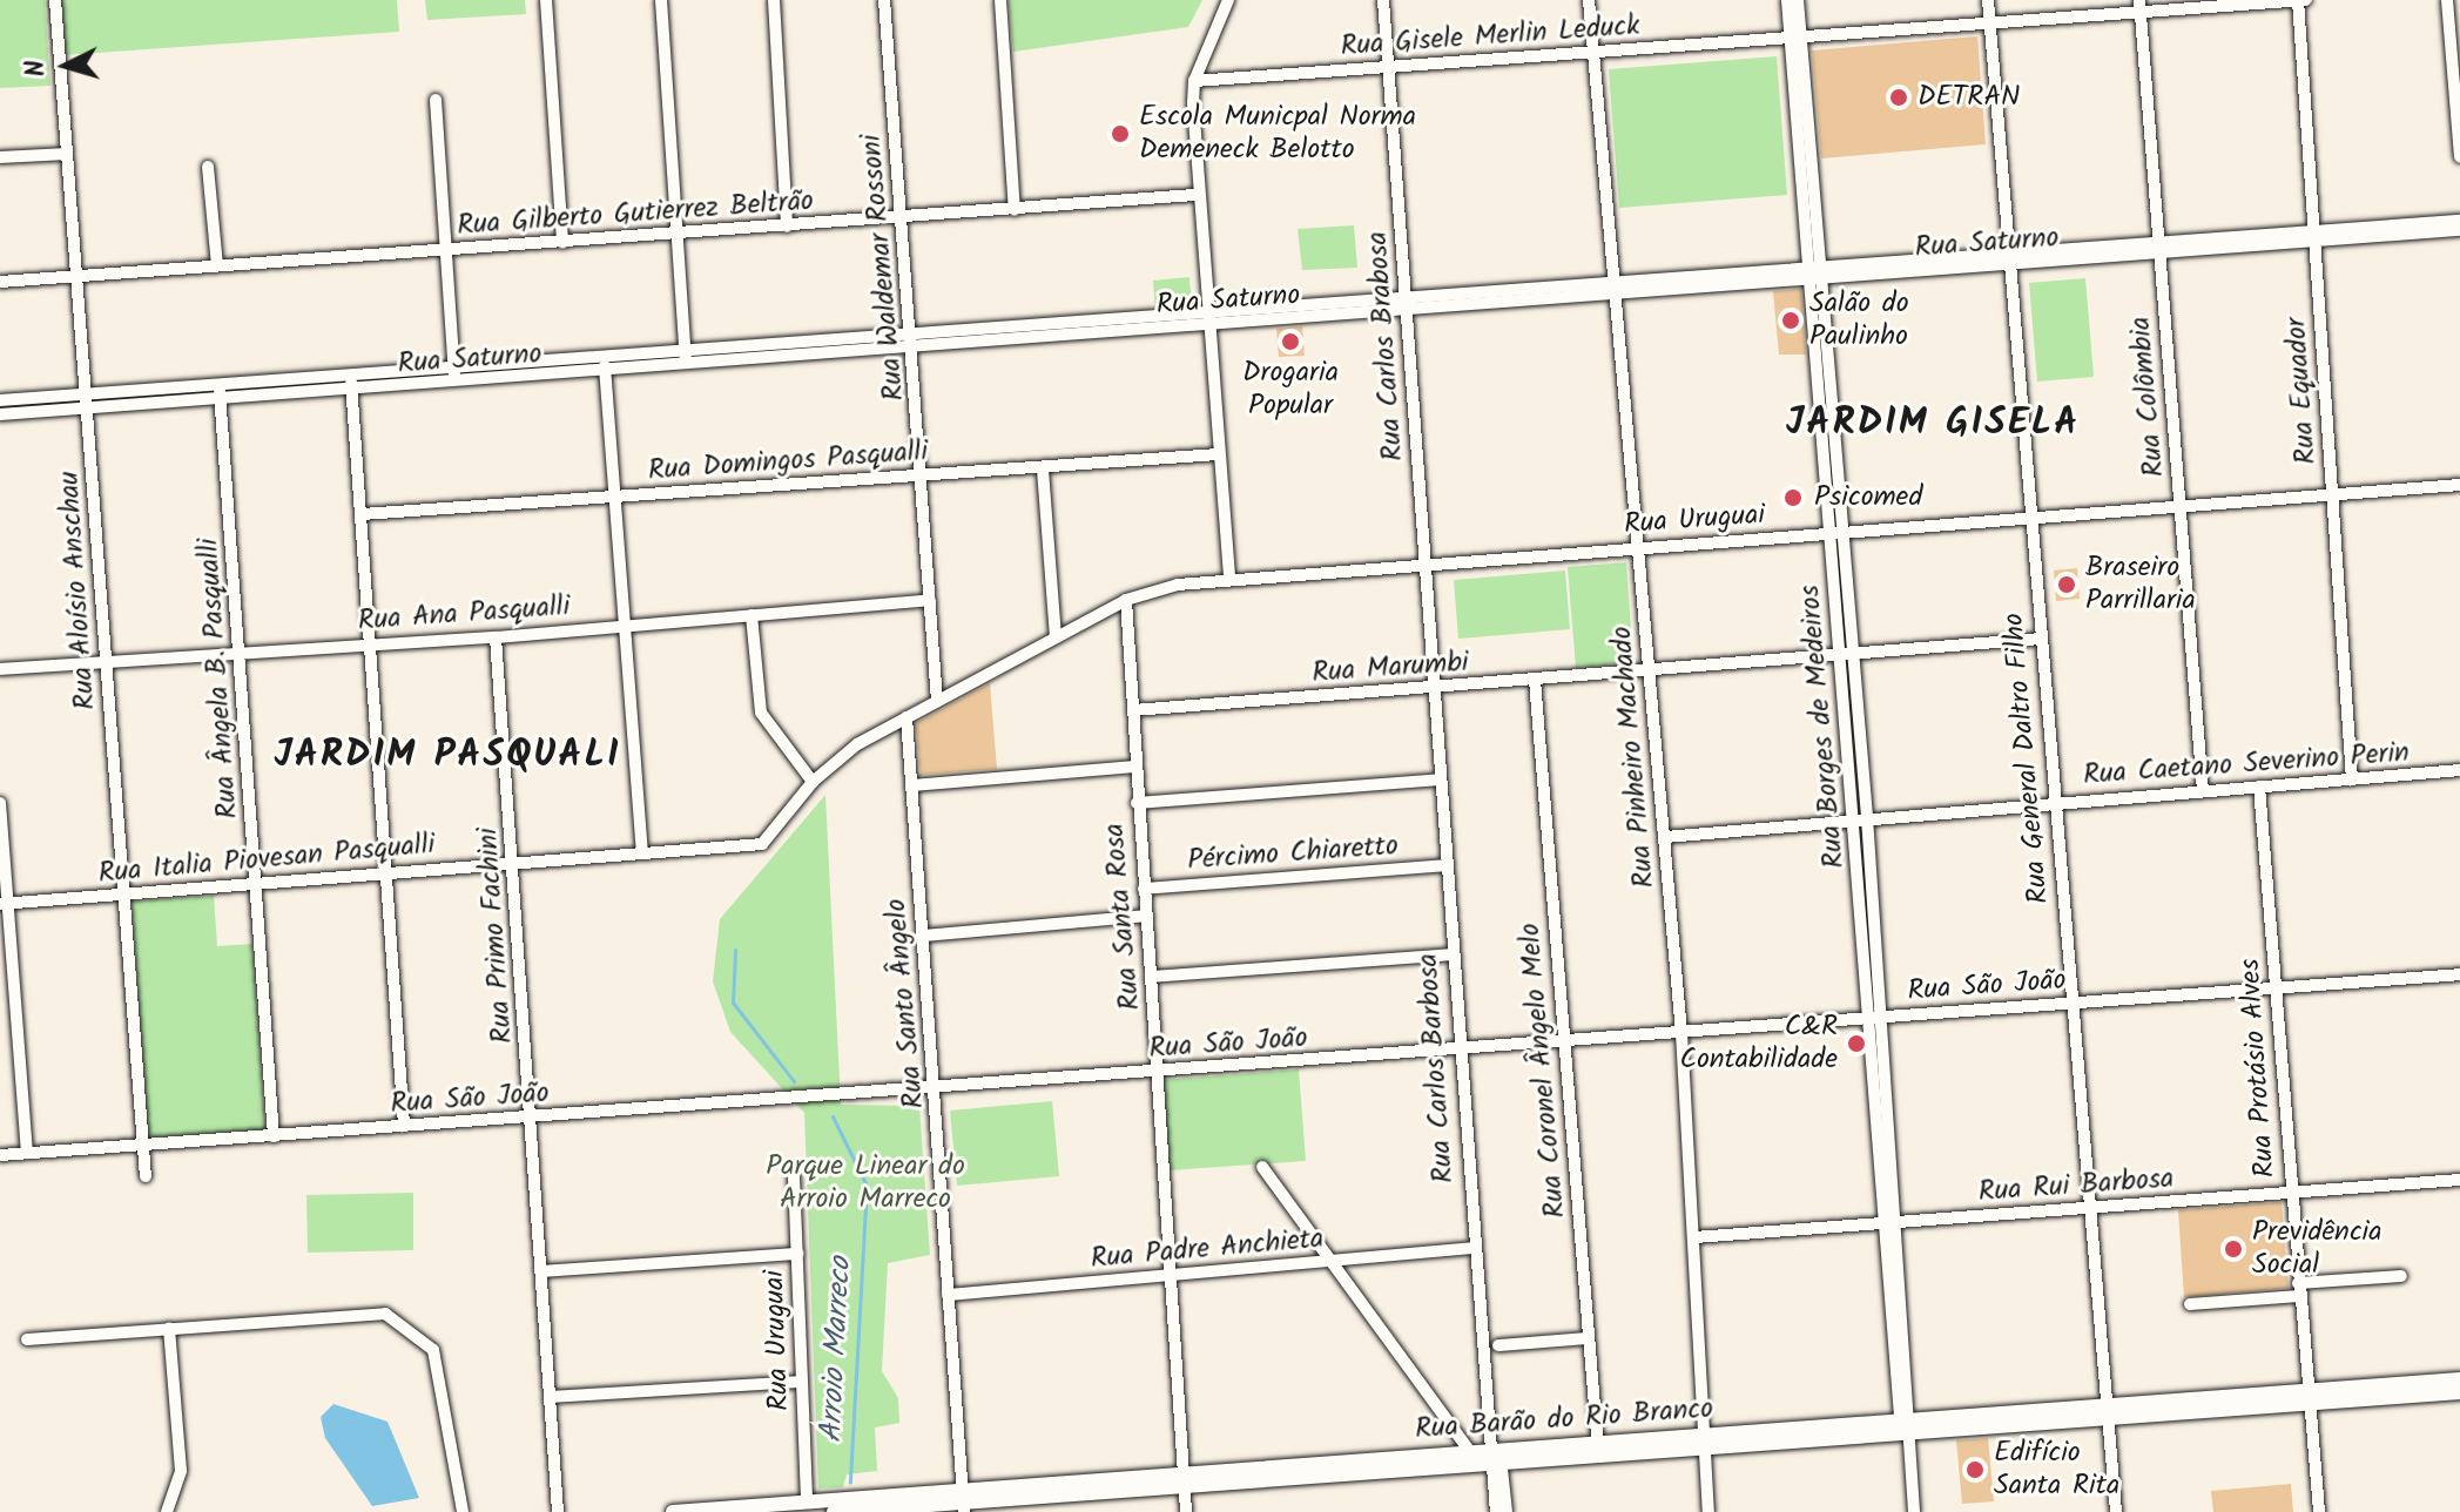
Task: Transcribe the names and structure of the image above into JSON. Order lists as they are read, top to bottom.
{
  "streets": {
    "main road": ["Rua Barão do Rio Branco"],
    "street": [
      "Rua Gisele Merlin Leduck",
      "Rua Gilberto Gutierrez Beltrão",
      "Rua Saturno",
      "Rua Waldemar Rossoni",
      "Rua Carlos Brabosa",
      "Rua Equador",
      "Rua Colômbia",
      "Rua Domingos Pasqualli",
      "Rua Uruguai",
      "Rua Aloísio Anschau",
      "Rua Ana Pasqualli",
      "Rua Marumbi",
      "Rua Ângela B. Pasqualli",
      "Rua Borges de Medeiros",
      "Rua Pinheiro Machado",
      "Rua General Daltro Filho",
      "Rua Caetano Severino Perin",
      "Pércimo Chiaretto",
      "Rua Italia Piovesan Pasqualli",
      "Rua Santa Rosa",
      "Rua Primo Fachini",
      "Rua São João",
      "Rua Santo Ângelo",
      "Rua Carlos Barbosa",
      "Rua Protásio Alves",
      "Rua Coronel Ângelo Melo",
      "Rua Rui Barbosa",
      "Rua Padre Anchieta"
    ]
  },
  "crossings": [
    ["Rua Gisele Merlin Leduck", "Rua Carlos Brabosa"],
    ["Rua Gisele Merlin Leduck", "Rua Equador"],
    ["Rua Gisele Merlin Leduck", "Rua Colômbia"],
    ["Rua Gisele Merlin Leduck", "Rua Borges de Medeiros"],
    ["Rua Gisele Merlin Leduck", "Rua Pinheiro Machado"],
    ["Rua Gisele Merlin Leduck", "Rua General Daltro Filho"],
    ["Rua Gilberto Gutierrez Beltrão", "Rua Waldemar Rossoni"],
    ["Rua Gilberto Gutierrez Beltrão", "Rua Aloísio Anschau"],
    ["Rua Saturno", "Rua Waldemar Rossoni"],
    ["Rua Saturno", "Rua Carlos Brabosa"],
    ["Rua Saturno", "Rua Equador"],
    ["Rua Saturno", "Rua Colômbia"],
    ["Rua Saturno", "Rua Aloísio Anschau"],
    ["Rua Saturno", "Rua Ângela B. Pasqualli"],
    ["Rua Saturno", "Rua Borges de Medeiros"],
    ["Rua Saturno", "Rua Pinheiro Machado"],
    ["Rua Saturno", "Rua General Daltro Filho"],
    ["Rua Waldemar Rossoni", "Rua Domingos Pasqualli"],
    ["Rua Waldemar Rossoni", "Rua Uruguai"],
    ["Rua Waldemar Rossoni", "Rua Ana Pasqualli"],
    ["Rua Carlos Brabosa", "Rua Uruguai"],
    ["Rua Carlos Brabosa", "Rua Marumbi"],
    ["Rua Carlos Brabosa", "Rua Carlos Barbosa"],
    ["Rua Equador", "Rua Uruguai"],
    ["Rua Equador", "Rua Caetano Severino Perin"],
    ["Rua Colômbia", "Rua Uruguai"],
    ["Rua Colômbia", "Rua Caetano Severino Perin"],
    ["Rua Uruguai", "Rua Borges de Medeiros"],
    ["Rua Uruguai", "Rua Pinheiro Machado"],
    ["Rua Uruguai", "Rua General Daltro Filho"],
    ["Rua Uruguai", "Rua Italia Piovesan Pasqualli"],
    ["Rua Uruguai", "Rua Santa Rosa"],
    ["Rua Uruguai", "Rua Santo Ângelo"],
    ["Rua Uruguai", "Rua Barão do Rio Branco"],
    ["Rua Aloísio Anschau", "Rua Ana Pasqualli"],
    ["Rua Aloísio Anschau", "Rua Italia Piovesan Pasqualli"],
    ["Rua Aloísio Anschau", "Rua São João"],
    ["Rua Ana Pasqualli", "Rua Ângela B. Pasqualli"],
    ["Rua Ana Pasqualli", "Rua Primo Fachini"],
    ["Rua Marumbi", "Rua Borges de Medeiros"],
    ["Rua Marumbi", "Rua Pinheiro Machado"],
    ["Rua Marumbi", "Rua General Daltro Filho"],
    ["Rua Marumbi", "Rua Santa Rosa"],
    ["Rua Marumbi", "Rua Carlos Barbosa"],
    ["Rua Marumbi", "Rua Coronel Ângelo Melo"],
    ["Rua Ângela B. Pasqualli", "Rua Italia Piovesan Pasqualli"],
    ["Rua Ângela B. Pasqualli", "Rua São João"],
    ["Rua Borges de Medeiros", "Rua Caetano Severino Perin"],
    ["Rua Borges de Medeiros", "Rua São João"],
    ["Rua Borges de Medeiros", "Rua Rui Barbosa"],
    ["Rua Borges de Medeiros", "Rua Barão do Rio Branco"],
    ["Rua Pinheiro Machado", "Rua Caetano Severino Perin"],
    ["Rua Pinheiro Machado", "Rua São João"],
    ["Rua Pinheiro Machado", "Rua Rui Barbosa"],
    ["Rua Pinheiro Machado", "Rua Barão do Rio Branco"],
    ["Rua General Daltro Filho", "Rua Caetano Severino Perin"],
    ["Rua General Daltro Filho", "Rua São João"],
    ["Rua General Daltro Filho", "Rua Rui Barbosa"],
    ["Rua General Daltro Filho", "Rua Barão do Rio Branco"],
    ["Rua Caetano Severino Perin", "Rua Protásio Alves"],
    ["Pércimo Chiaretto", "Rua Santa Rosa"],
    ["Pércimo Chiaretto", "Rua Carlos Barbosa"],
    ["Rua Italia Piovesan Pasqualli", "Rua Primo Fachini"],
    ["Rua Santa Rosa", "Rua São João"],
    ["Rua Santa Rosa", "Rua Padre Anchieta"],
    ["Rua Santa Rosa", "Rua Barão do Rio Branco"],
    ["Rua Primo Fachini", "Rua São João"],
    ["Rua São João", "Rua Santo Ângelo"],
    ["Rua São João", "Rua Carlos Barbosa"],
    ["Rua São João", "Rua Protásio Alves"],
    ["Rua São João", "Rua Coronel Ângelo Melo"],
    ["Rua Santo Ângelo", "Rua Padre Anchieta"],
    ["Rua Santo Ângelo", "Rua Barão do Rio Branco"],
    ["Rua Carlos Barbosa", "Rua Padre Anchieta"],
    ["Rua Carlos Barbosa", "Rua Barão do Rio Branco"],
    ["Rua Protásio Alves", "Rua Rui Barbosa"],
    ["Rua Protásio Alves", "Rua Barão do Rio Branco"],
    ["Rua Coronel Ângelo Melo", "Rua Barão do Rio Branco"]
  ],
  "districts": ["JARDIM GISELA", "JARDIM PASQUALI"],
  "water": ["Arroio Marreco"],
  "parks": ["Parque Linear do Arroio Marreco"],
  "places": [
    "DETRAN",
    "Escola Municpal Norma Demeneck Belotto",
    "Salão do Paulinho",
    "Drogaria Popular",
    "Psicomed",
    "Braseiro Parrillaria",
    "C&R Contabilidade",
    "Previdência Social",
    "Edifício Santa Rita"
  ],
  "north": "left"
}
